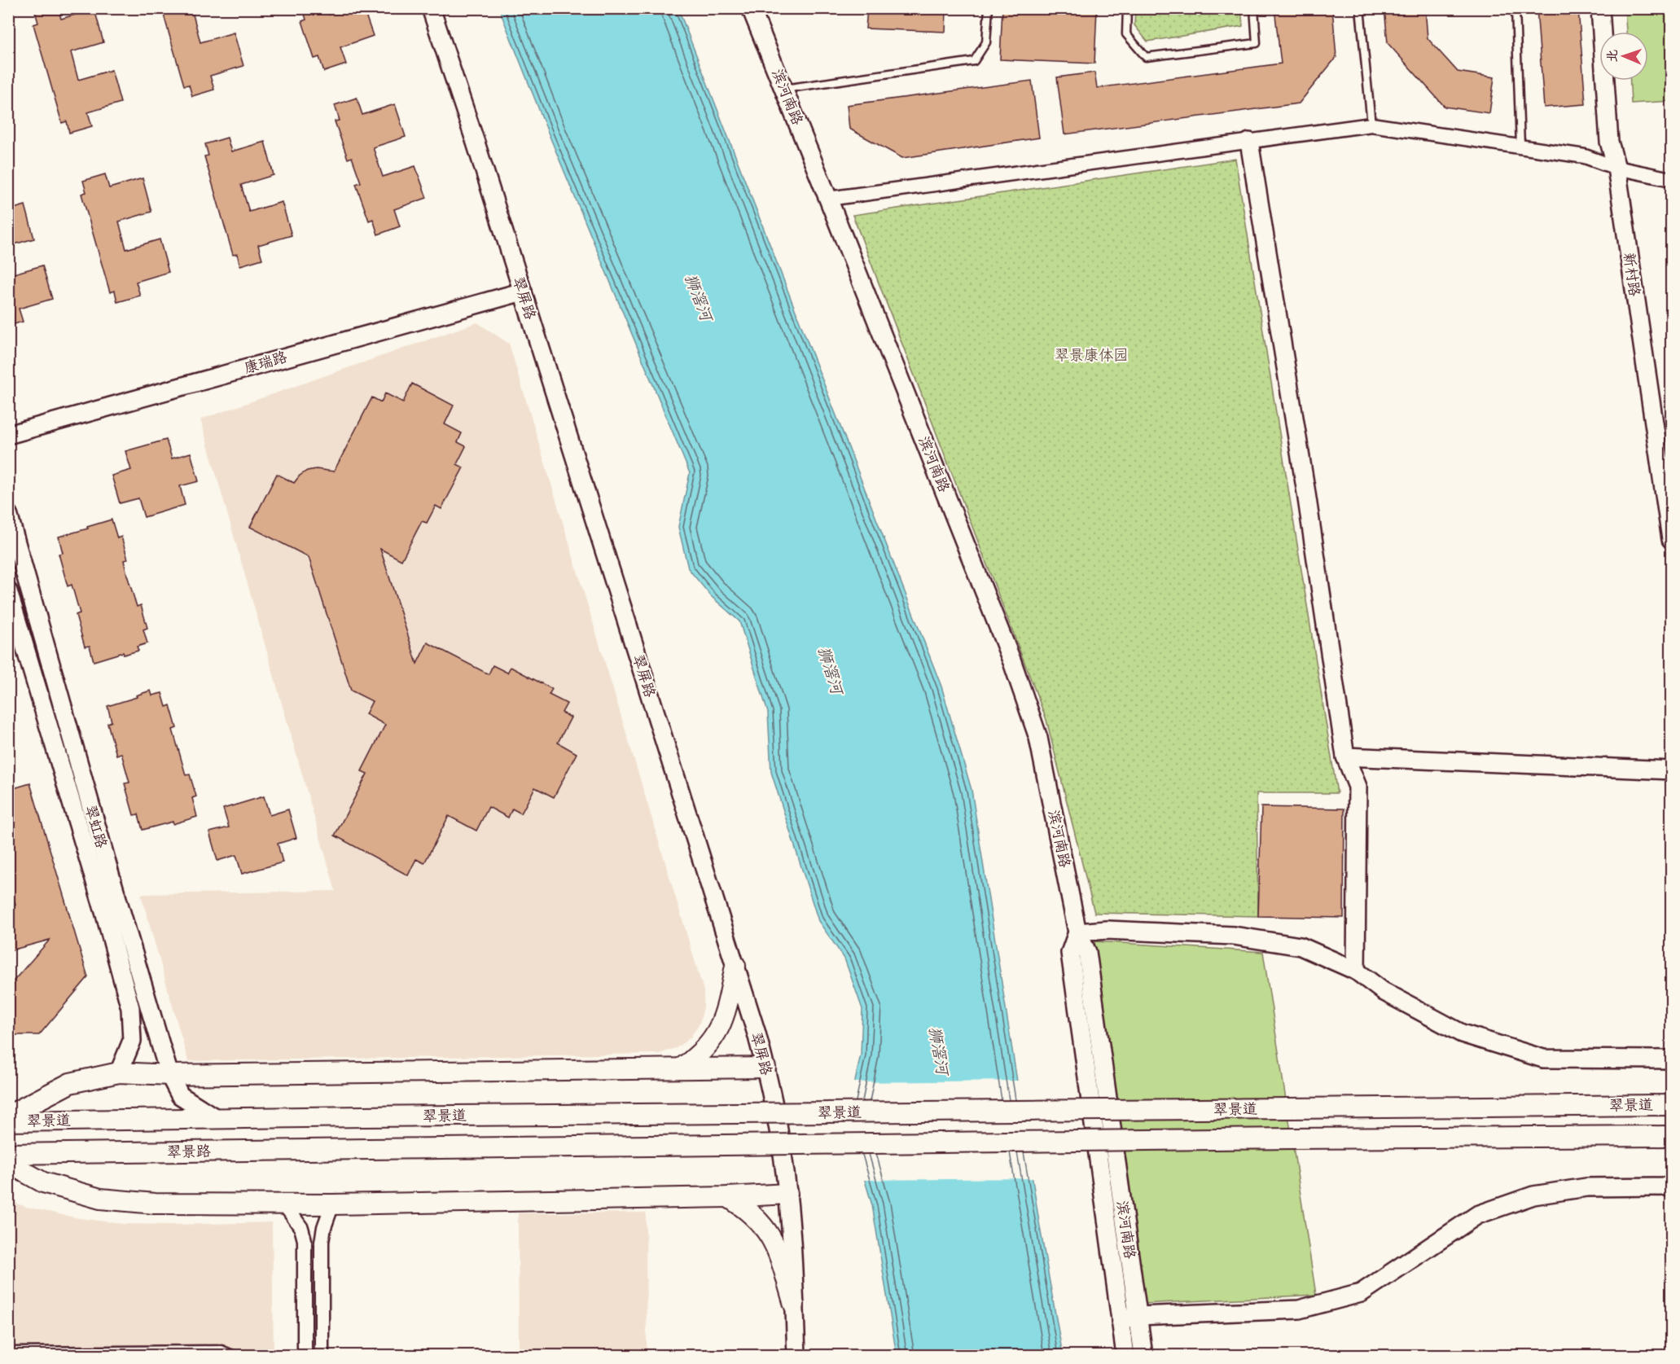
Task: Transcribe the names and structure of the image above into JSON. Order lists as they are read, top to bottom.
{
  "streets": {
    "main road": ["翠景道", "翠景路"],
    "street": [
      "滨河南路",
      "新村路",
      "翠屏路",
      "康瑞路",
      "翠虹路"
    ]
  },
  "crossings": [
    ["翠屏路", "康瑞路"],
    ["翠虹路", "翠景道"]
  ],
  "water": ["狮滘河"],
  "parks": ["翠景康体园"],
  "north": "left"
}
